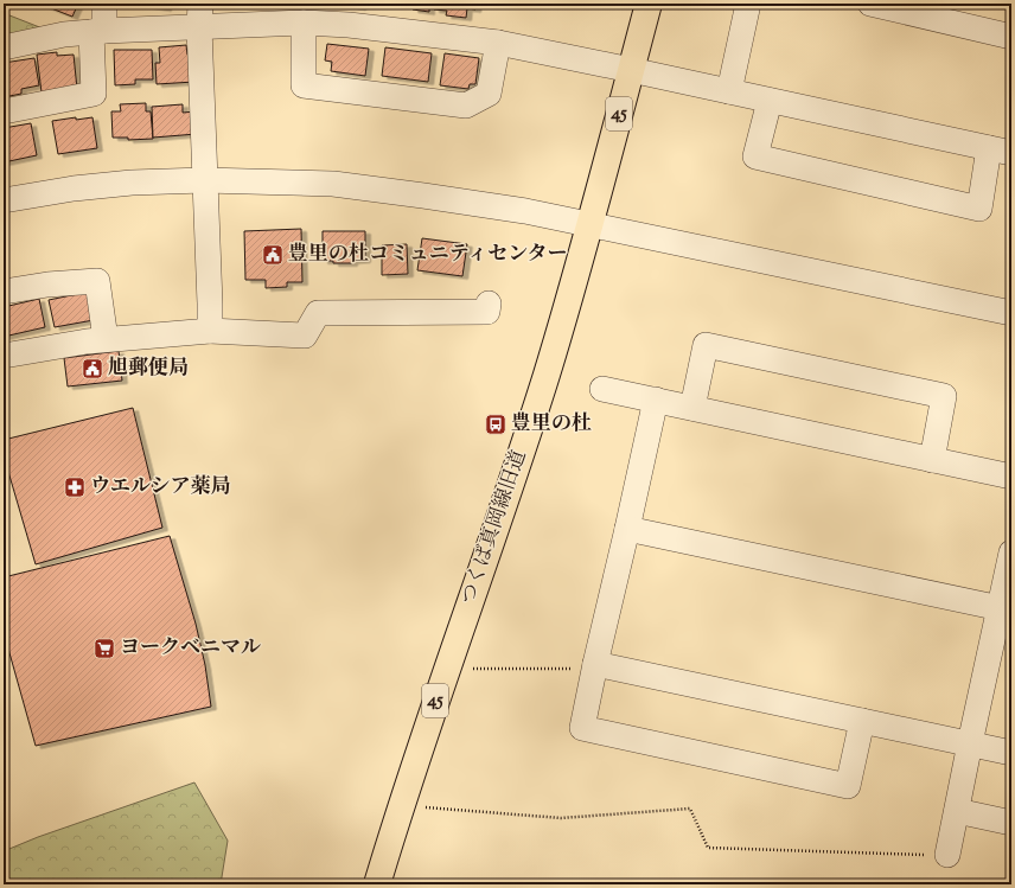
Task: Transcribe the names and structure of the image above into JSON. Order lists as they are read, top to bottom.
{
  "streets": {
    "main road": ["45", "つくば真岡線旧道"]
  },
  "places": {
    "public building": ["豊里の杜コミュニティセンター", "旭郵便局"],
    "bus stop": ["豊里の杜"],
    "pharmacy": ["ウエルシア薬局"],
    "supermarket": ["ヨークベニマル"]
  }
}
